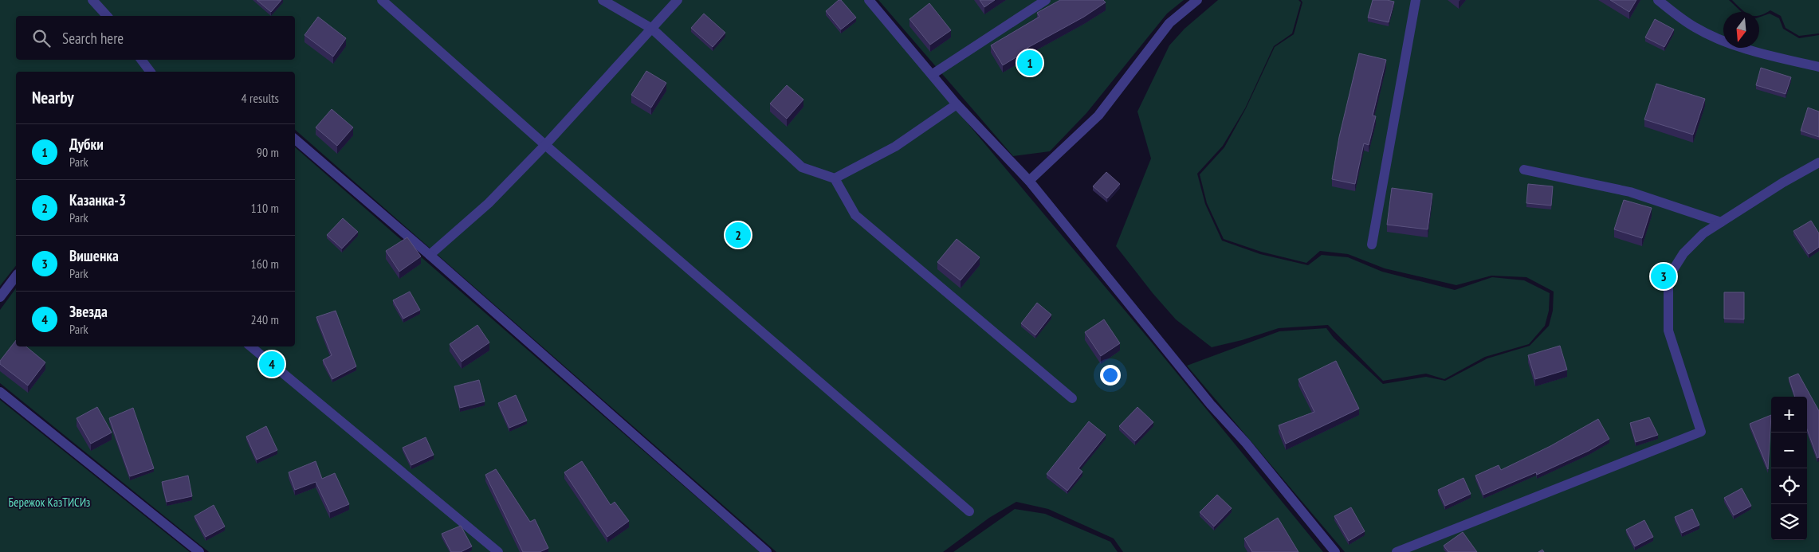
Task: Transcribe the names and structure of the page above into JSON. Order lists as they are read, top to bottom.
{
  "parks": ["Бережок КазТИСИз"],
  "north": "bottom",
  "page": {
    "search": "Search here",
    "pins": [
      "1",
      "2",
      "3",
      "4"
    ],
    "heading": ["Nearby", "4 results"],
    "list": [
      {
        "mark": "1",
        "name": "Дубки",
        "note": "Park",
        "value": "90 m"
      },
      {
        "mark": "2",
        "name": "Казанка-3",
        "note": "Park",
        "value": "110 m"
      },
      {
        "mark": "3",
        "name": "Вишенка",
        "note": "Park",
        "value": "160 m"
      },
      {
        "mark": "4",
        "name": "Звезда",
        "note": "Park",
        "value": "240 m"
      }
    ],
    "map_buttons": ["+", "−"]
  }
}
